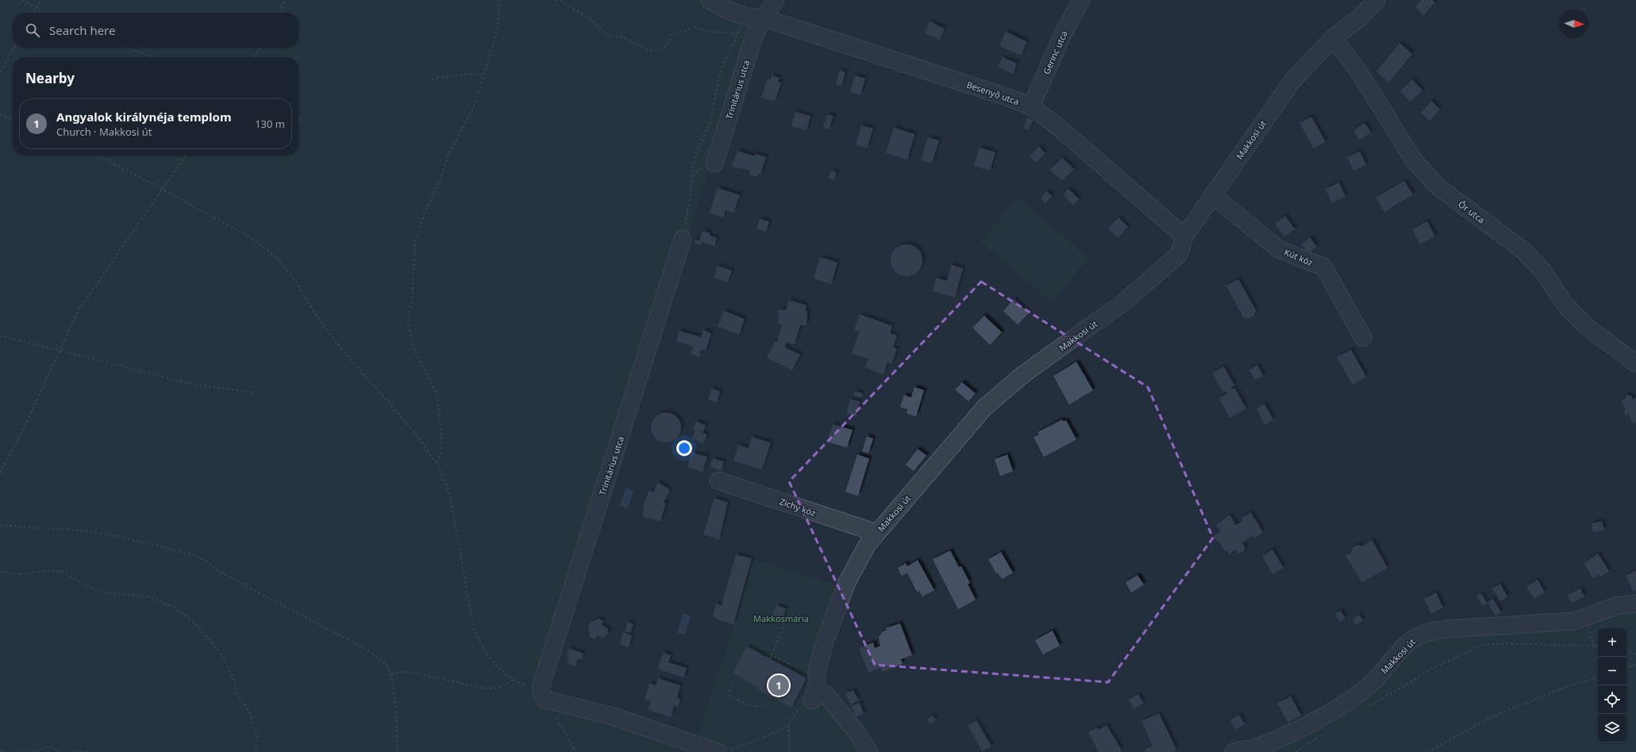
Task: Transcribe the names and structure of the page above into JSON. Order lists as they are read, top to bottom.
{
  "streets": {
    "street": [
      "Gerinc utca",
      "Trinitárius utca",
      "Besenyő utca",
      "Makkosi út",
      "Őr utca",
      "Kút köz",
      "Zichy köz"
    ]
  },
  "crossings": [
    ["Gerinc utca", "Besenyő utca"],
    ["Trinitárius utca", "Besenyő utca"],
    ["Besenyő utca", "Makkosi út"],
    ["Makkosi út", "Őr utca"],
    ["Makkosi út", "Kút köz"],
    ["Makkosi út", "Zichy köz"]
  ],
  "parks": ["Makkosmária"],
  "north": "right",
  "page": {
    "search": "Search here",
    "heading": "Nearby",
    "list": [
      {
        "mark": "1",
        "name": "Angyalok királynéja templom",
        "note": "Church · Makkosi út",
        "value": "130 m"
      }
    ],
    "map_buttons": ["+", "−"],
    "pins": "1"
  }
}
